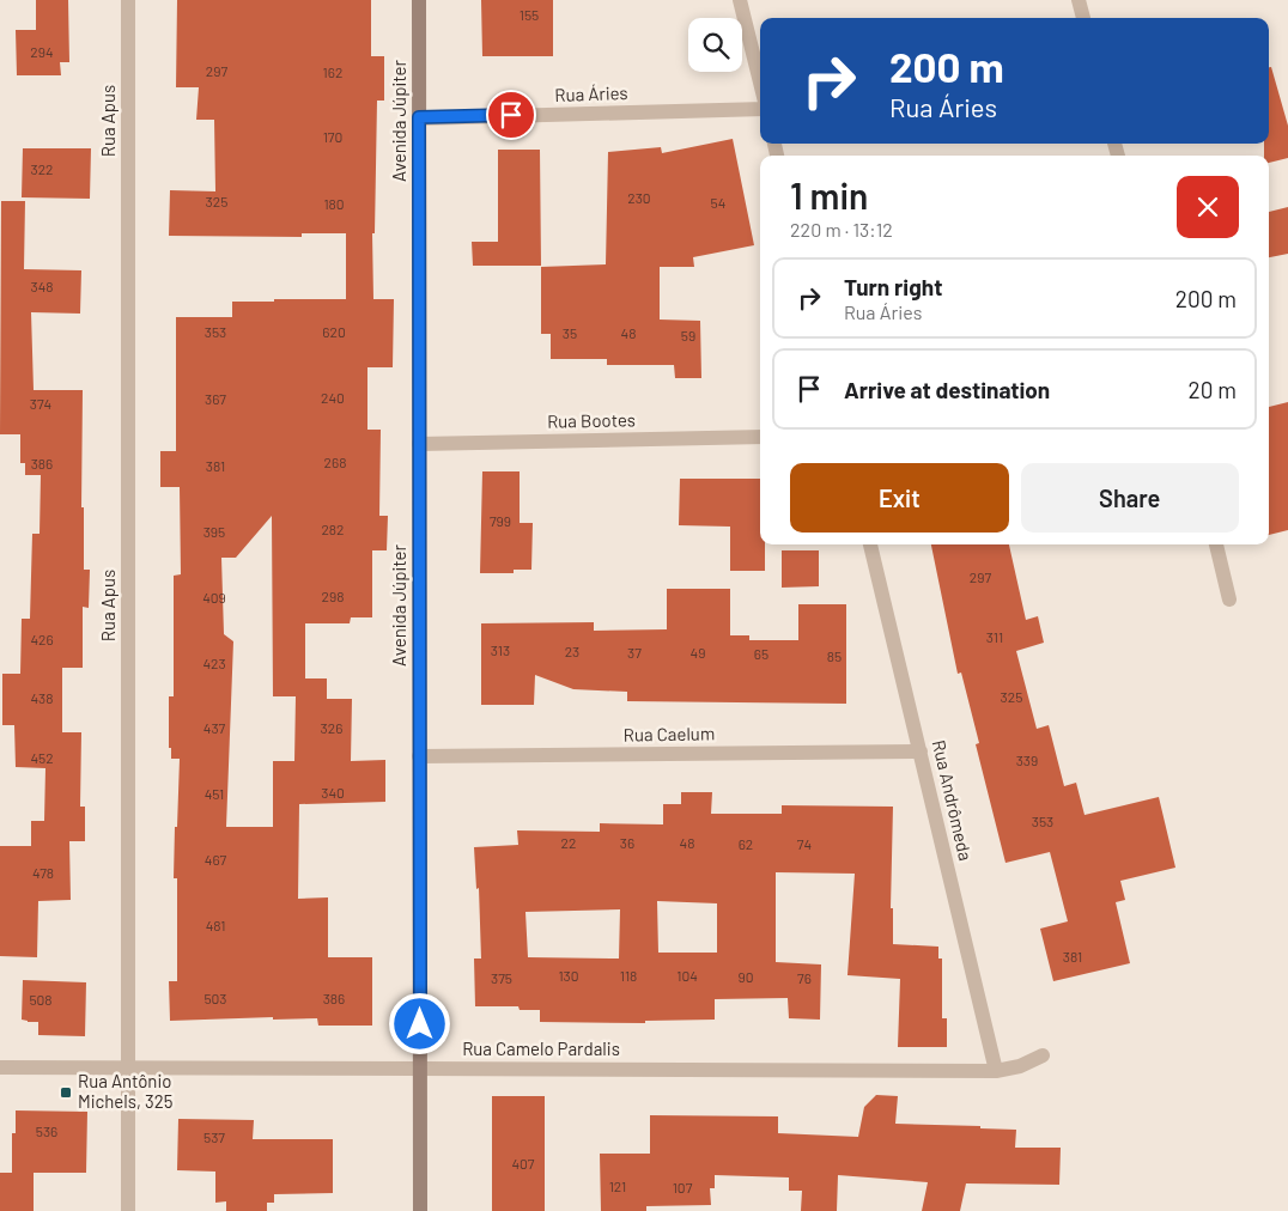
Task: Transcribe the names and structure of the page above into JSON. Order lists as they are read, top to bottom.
{
  "streets": {
    "main road": ["Avenida Júpiter"],
    "street": [
      "Rua Áries",
      "Rua Apus",
      "Rua Bootes",
      "Rua Caelum",
      "Rua Andrômeda",
      "Rua Camelo Pardalis"
    ]
  },
  "crossings": [
    ["Rua Áries", "Avenida Júpiter"],
    ["Rua Apus", "Rua Camelo Pardalis"],
    ["Avenida Júpiter", "Rua Bootes"],
    ["Avenida Júpiter", "Rua Caelum"],
    ["Avenida Júpiter", "Rua Camelo Pardalis"],
    ["Rua Caelum", "Rua Andrômeda"],
    ["Rua Andrômeda", "Rua Camelo Pardalis"]
  ],
  "places": {
    "transit": ["Rua Antônio Michels, 325"]
  },
  "house_numbers": [
    "155",
    "294",
    "297",
    "162",
    "170",
    "322",
    "230",
    "325",
    "54",
    "180",
    "348",
    "353",
    "620",
    "35",
    "48",
    "59",
    "240",
    "367",
    "374",
    "268",
    "386",
    "381",
    "799",
    "282",
    "395",
    "297",
    "298",
    "409",
    "311",
    "426",
    "313",
    "23",
    "37",
    "49",
    "65",
    "85",
    "423",
    "325",
    "438",
    "437",
    "326",
    "452",
    "339",
    "340",
    "451",
    "353",
    "22",
    "36",
    "48",
    "62",
    "74",
    "467",
    "478",
    "481",
    "381",
    "130",
    "118",
    "104",
    "90",
    "375",
    "76",
    "503",
    "386",
    "508",
    "536",
    "537",
    "407",
    "121",
    "107"
  ],
  "page": {
    "turn": ["200 m", "Rua Áries"],
    "heading": ["1 min", "220 m · 13:12"],
    "list": [
      {
        "name": "Turn right",
        "note": "Rua Áries",
        "value": "200 m"
      },
      {
        "name": "Arrive at destination",
        "value": "20 m"
      }
    ],
    "buttons": ["Exit", "Share"]
  }
}
